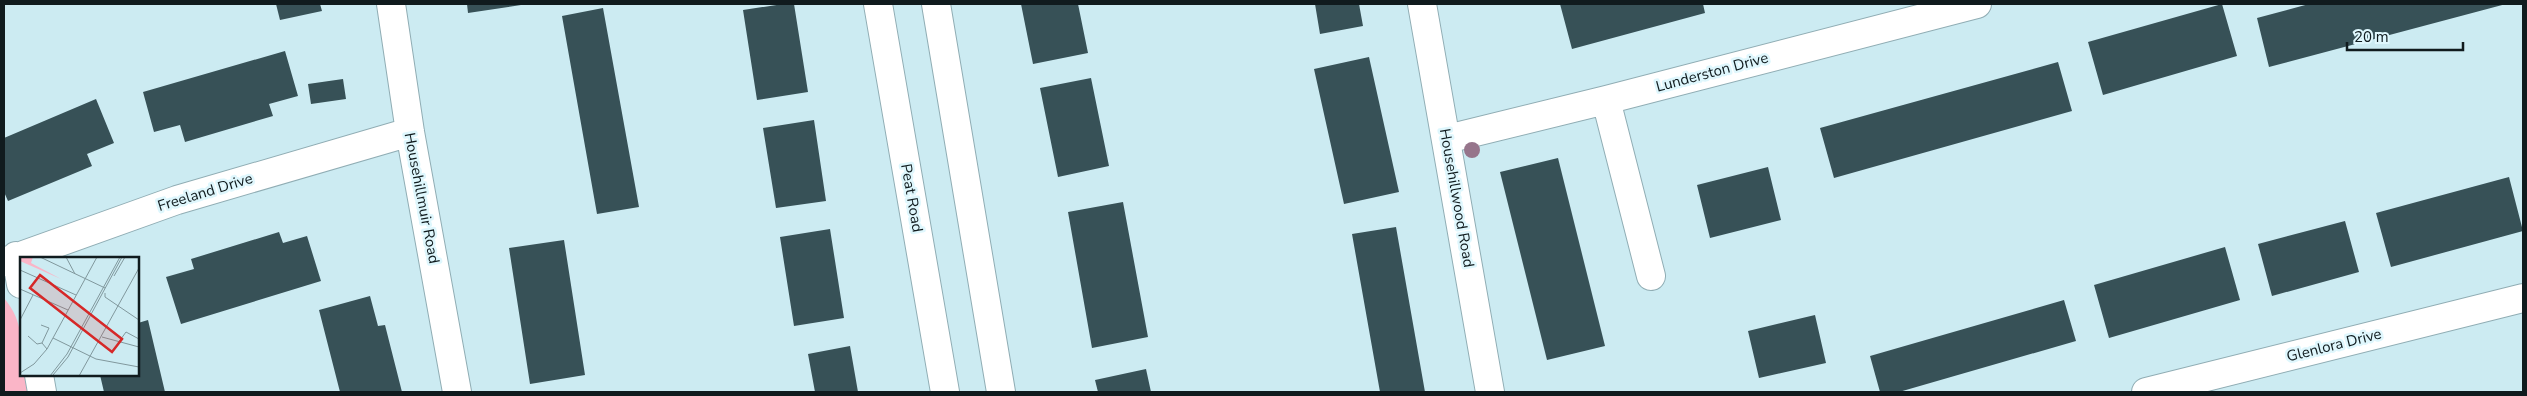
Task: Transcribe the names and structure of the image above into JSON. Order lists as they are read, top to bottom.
{
  "streets": {
    "street": [
      "Lunderston Drive",
      "Freeland Drive",
      "Househillmuir Road",
      "Peat Road",
      "Househillwood Road",
      "Glenlora Drive"
    ]
  },
  "crossings": [
    ["Lunderston Drive", "Househillwood Road"],
    ["Freeland Drive", "Househillmuir Road"]
  ],
  "scale_bar": "20 m"
}
